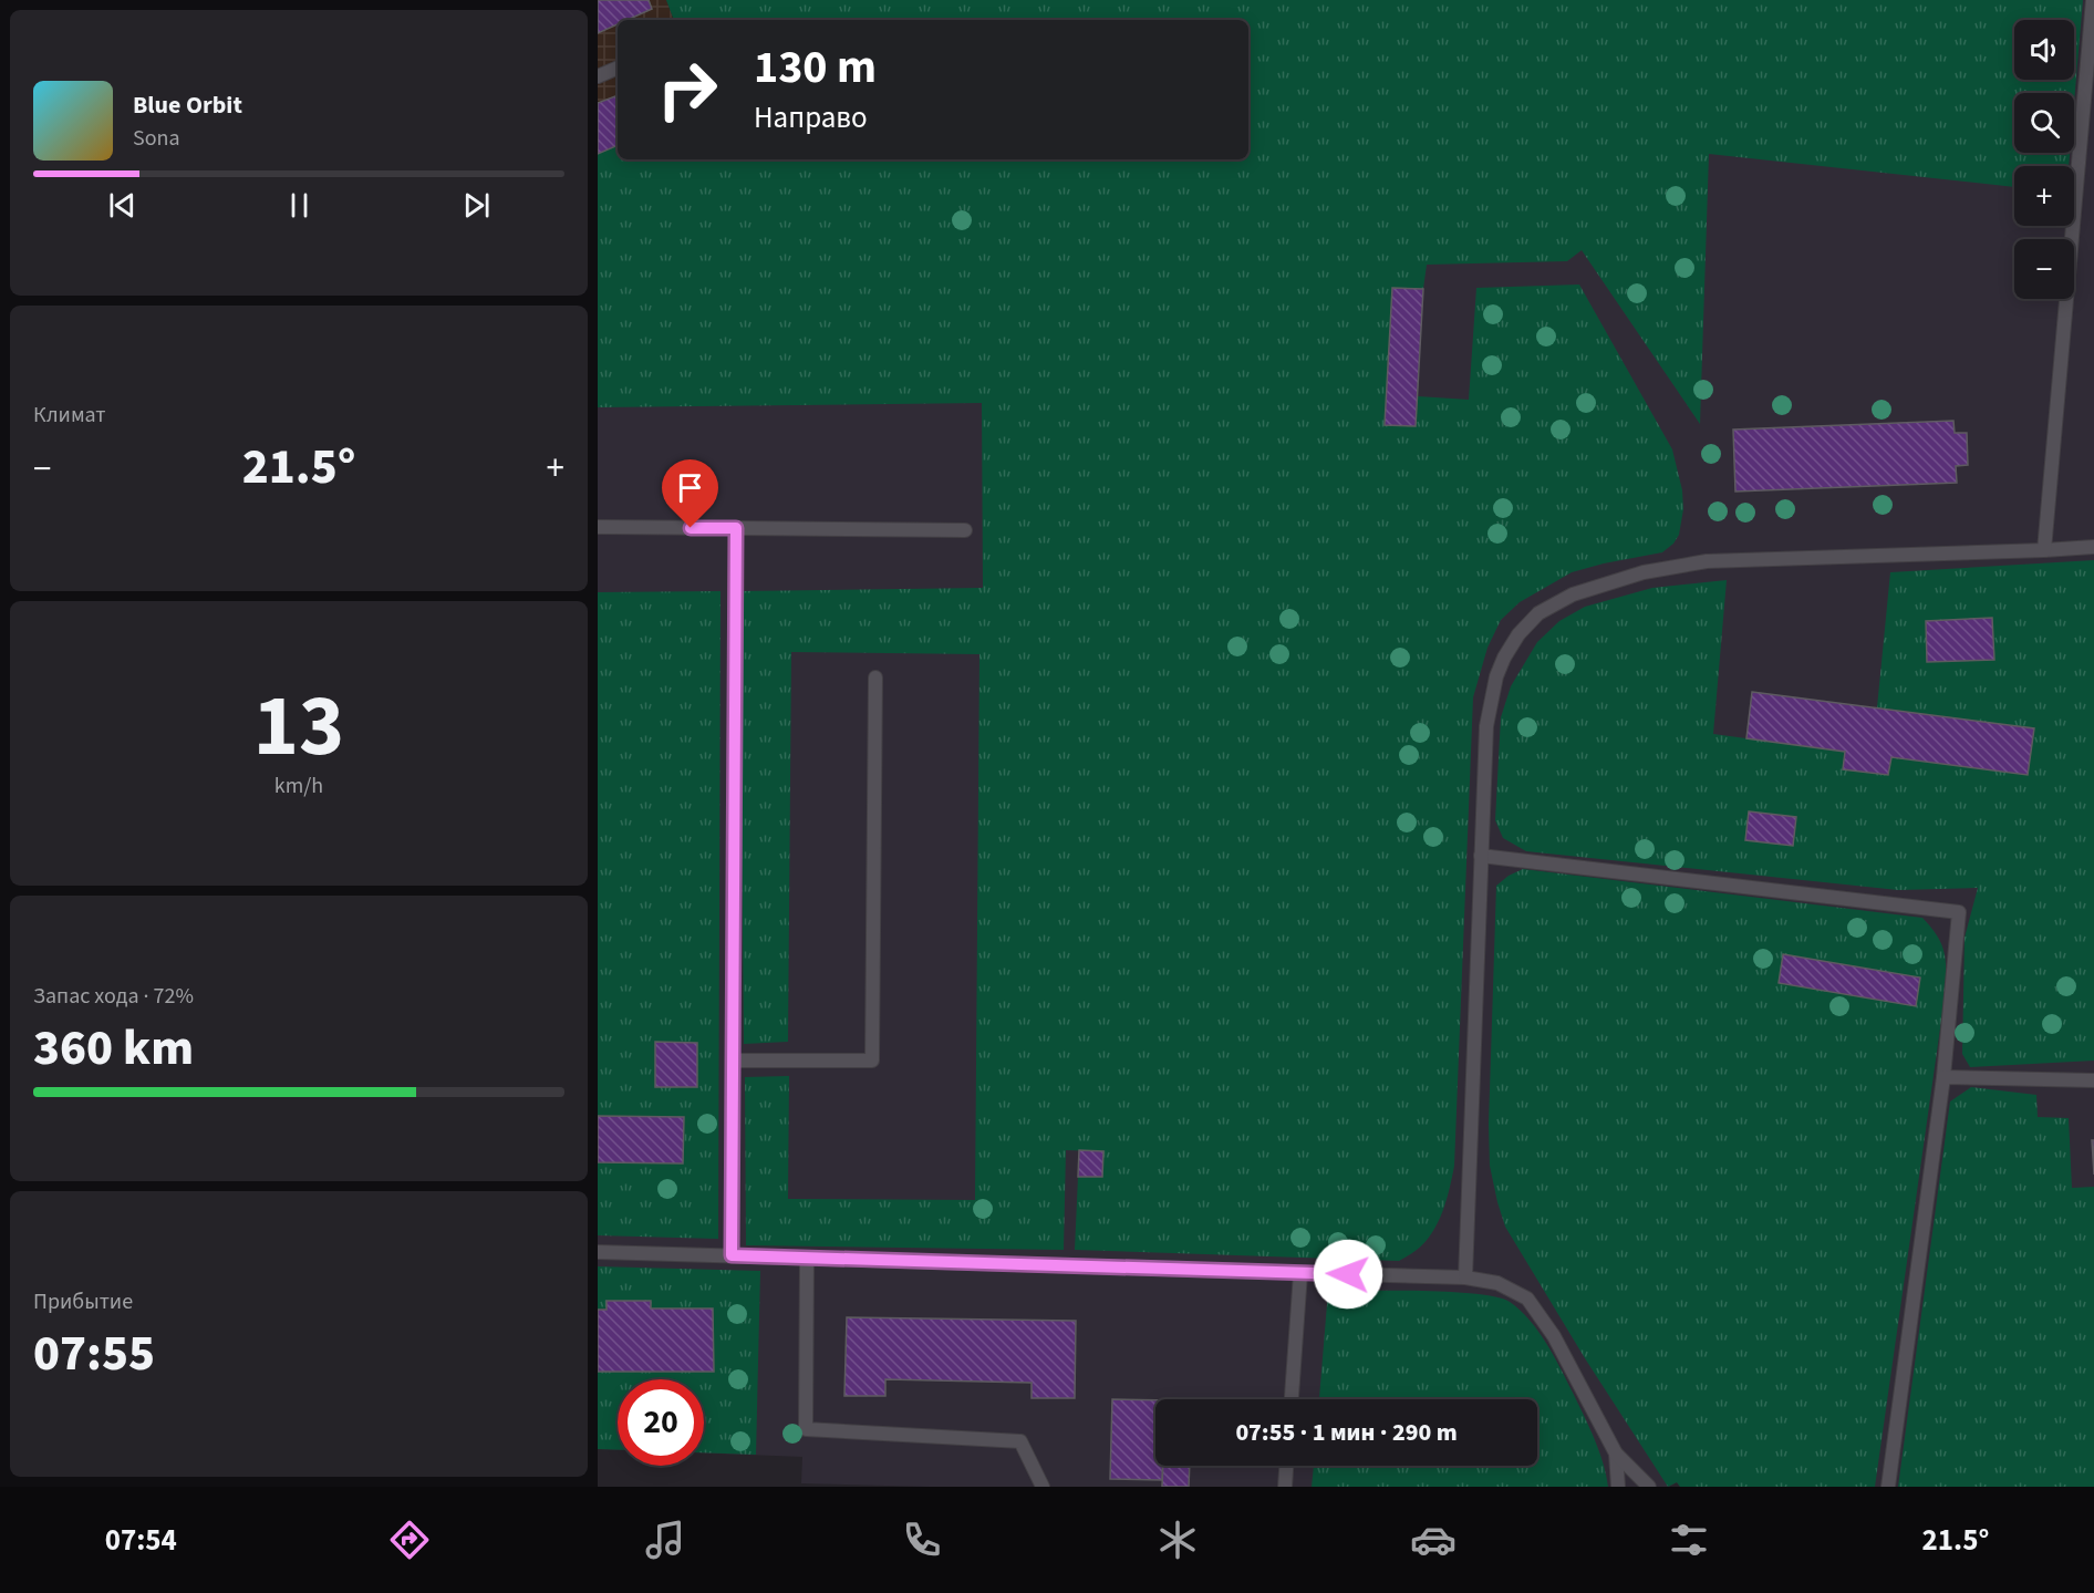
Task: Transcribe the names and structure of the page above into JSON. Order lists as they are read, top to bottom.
{
  "page": {
    "map_buttons": ["+", "−"],
    "turn": ["130 m", "Направо"],
    "song": ["Blue Orbit", "Sona"],
    "tile": [
      "Климат",
      ["13", "km/h"],
      ["Запас хода · 72%", "360 km"],
      ["Прибытие", "07:55"]
    ],
    "heat": ["−", "21.5°", "+"],
    "limit": "20",
    "trip": "07:55 · 1 мин · 290 m",
    "tabs": ["07:54", "21.5°"]
  }
}
